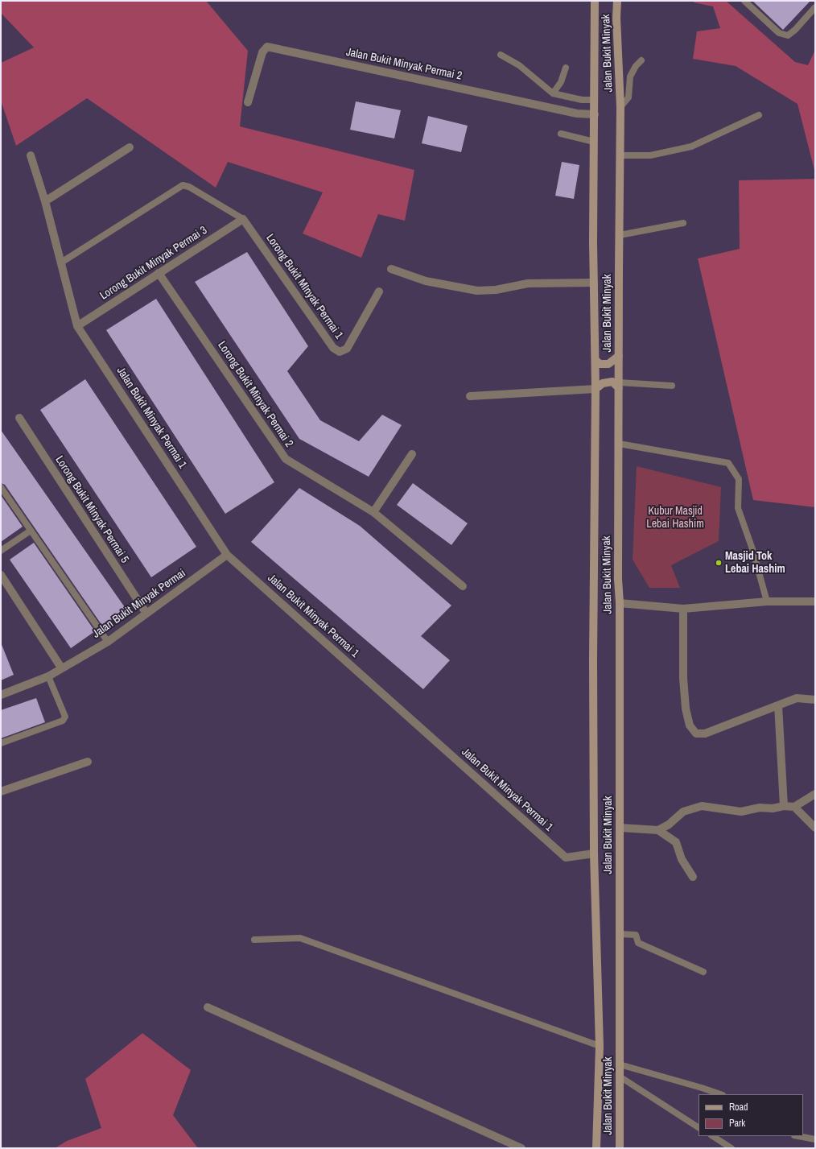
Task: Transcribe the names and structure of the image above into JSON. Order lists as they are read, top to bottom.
{
  "streets": {
    "main road": ["Jalan Bukit Minyak"],
    "street": [
      "Jalan Bukit Minyak Permai 2",
      "Lorong Bukit Minyak Permai 3",
      "Lorong Bukit MInyak Permai 1",
      "Lorong Bukit Minyak Permai 2",
      "Jalan Bukit Minyak Permai 1",
      "Lorong Bukit Minyak Permai 5",
      "Jalan Bukit Minyak Permai"
    ]
  },
  "crossings": [
    ["Jalan Bukit Minyak", "Jalan Bukit Minyak Permai 2"],
    ["Jalan Bukit Minyak", "Jalan Bukit Minyak Permai 1"],
    ["Lorong Bukit Minyak Permai 3", "Lorong Bukit MInyak Permai 1"],
    ["Lorong Bukit Minyak Permai 3", "Lorong Bukit Minyak Permai 2"],
    ["Lorong Bukit Minyak Permai 3", "Jalan Bukit Minyak Permai 1"],
    ["Jalan Bukit Minyak Permai 1", "Jalan Bukit Minyak Permai"],
    ["Lorong Bukit Minyak Permai 5", "Jalan Bukit Minyak Permai"]
  ],
  "parks": ["Kubur Masjid Lebai Hashim"],
  "places": ["Masjid Tok Lebai Hashim"],
  "legend": ["Road", "Park"]
}
